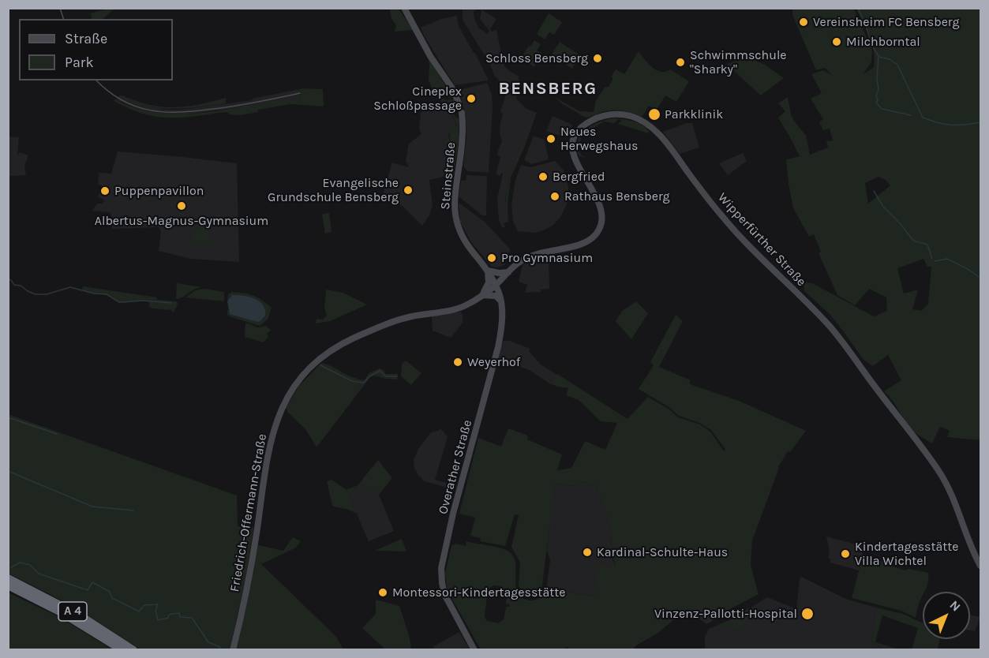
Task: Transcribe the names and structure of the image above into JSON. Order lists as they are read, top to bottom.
{
  "streets": {
    "highway": ["A 4"],
    "main road": [
      "Steinstraße",
      "Wipperfürther Straße",
      "Overather Straße",
      "Friedrich-Offermann-Straße"
    ]
  },
  "crossings": [
    ["Steinstraße", "Overather Straße"],
    ["Steinstraße", "Friedrich-Offermann-Straße"],
    ["Wipperfürther Straße", "Friedrich-Offermann-Straße"],
    ["Overather Straße", "Friedrich-Offermann-Straße"]
  ],
  "districts": ["BENSBERG"],
  "places": [
    "Vereinsheim FC Bensberg",
    "Milchborntal",
    "Schloss Bensberg",
    "Schwimmschule \"Sharky\"",
    "Cineplex Schloßpassage",
    "Parkklinik",
    "Neues Herwegshaus",
    "Bergfried",
    "Evangelische Grundschule Bensberg",
    "Puppenpavillon",
    "Rathaus Bensberg",
    "Albertus-Magnus-Gymnasium",
    "Pro Gymnasium",
    "Weyerhof",
    "Kardinal-Schulte-Haus",
    "Kindertagesstätte Villa Wichtel",
    "Montessori-Kindertagesstätte",
    "Vinzenz-Pallotti-Hospital"
  ],
  "legend": ["Straße", "Park"],
  "north": "top right"
}
